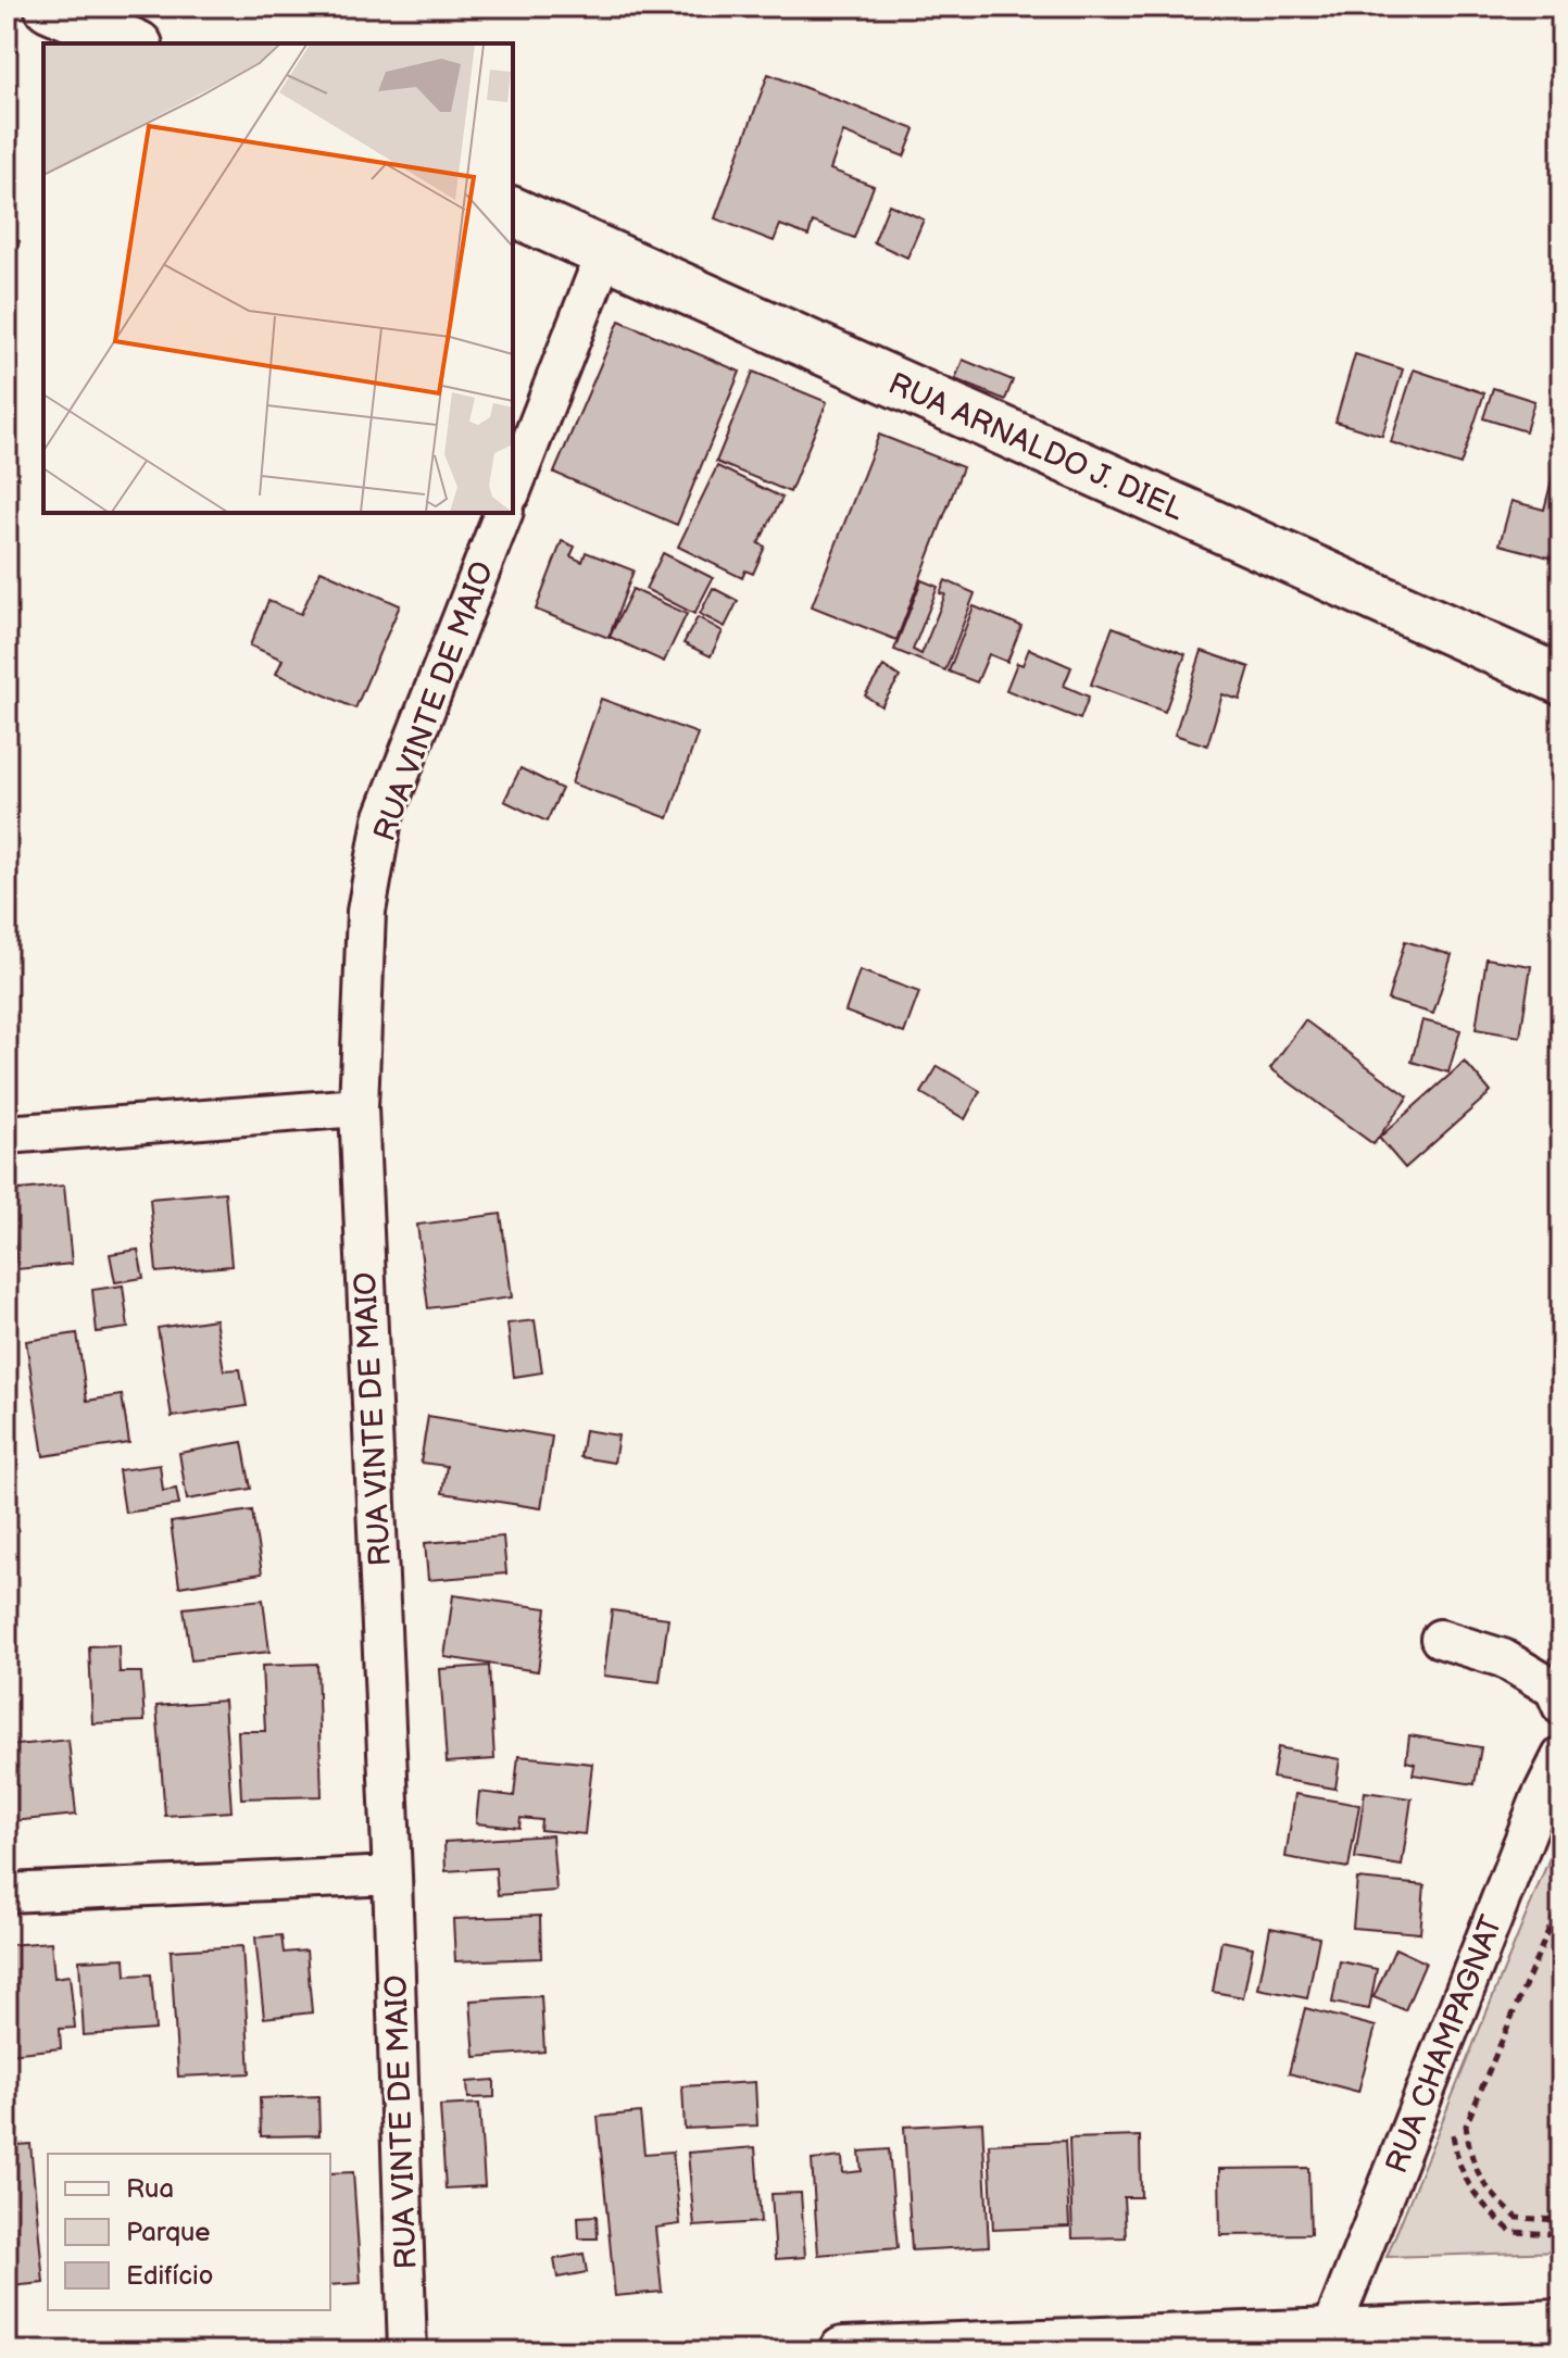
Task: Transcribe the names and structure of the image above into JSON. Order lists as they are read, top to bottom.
{
  "streets": {
    "street": ["RUA ARNALDO J. DIEL", "RUA VINTE DE MAIO", "RUA CHAMPAGNAT"]
  },
  "legend": ["Rua", "Parque", "Edifício"]
}
